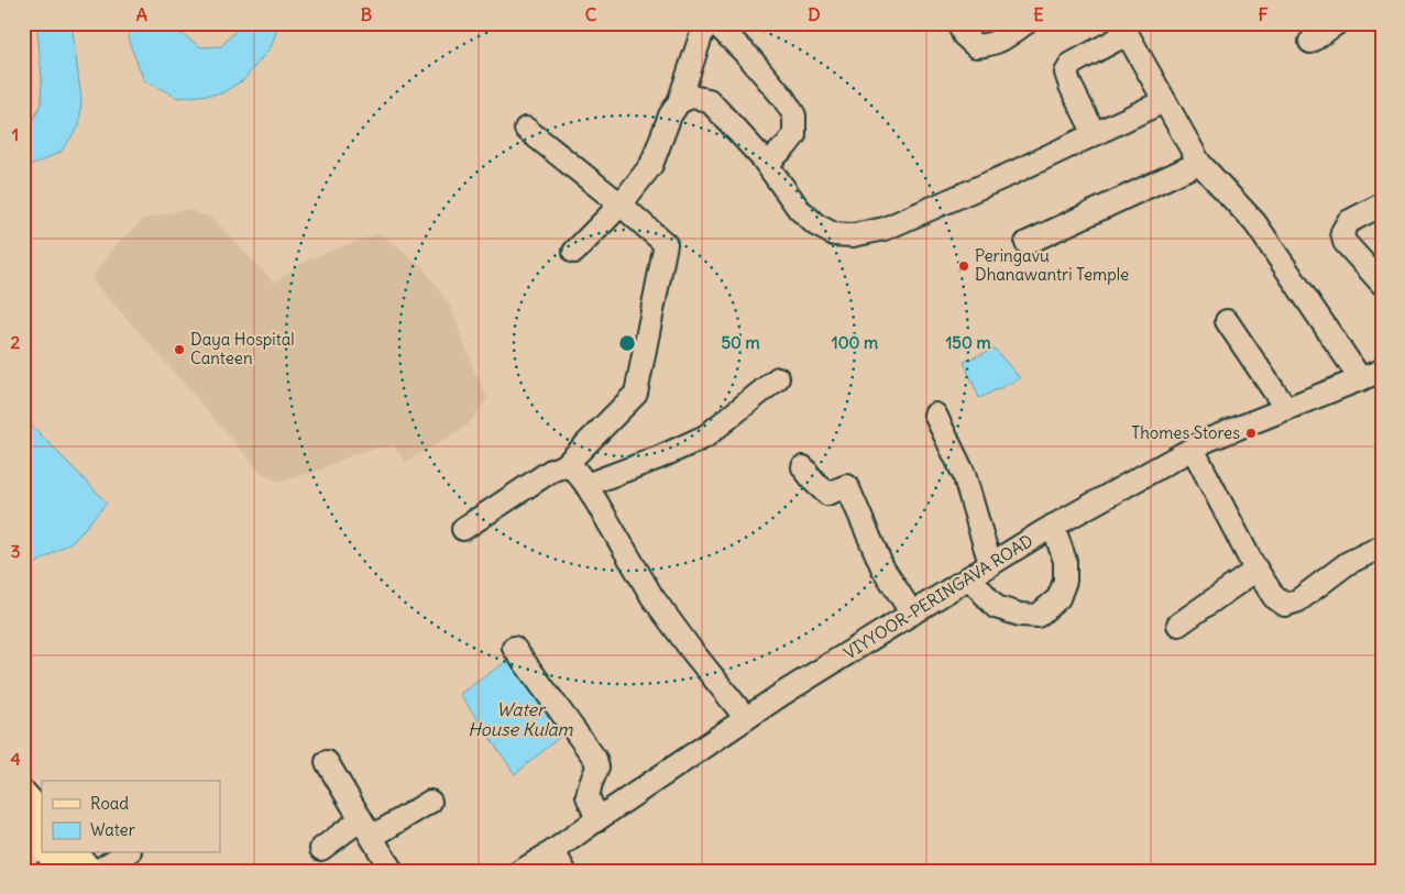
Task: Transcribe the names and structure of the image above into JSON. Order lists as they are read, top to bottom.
{
  "streets": {
    "street": ["VIYYOOR-PERINGAVA ROAD"]
  },
  "water": ["Water House Kulam"],
  "places": ["Peringavu Dhanawantri Temple", "Daya Hospital Canteen", "Thomes Stores"],
  "legend": ["Road", "Water"],
  "grid": {
    "columns": [
      "A",
      "B",
      "C",
      "D",
      "E",
      "F"
    ],
    "rows": [
      "1",
      "2",
      "3",
      "4"
    ]
  },
  "rings": ["50 m", "100 m", "150 m"]
}
